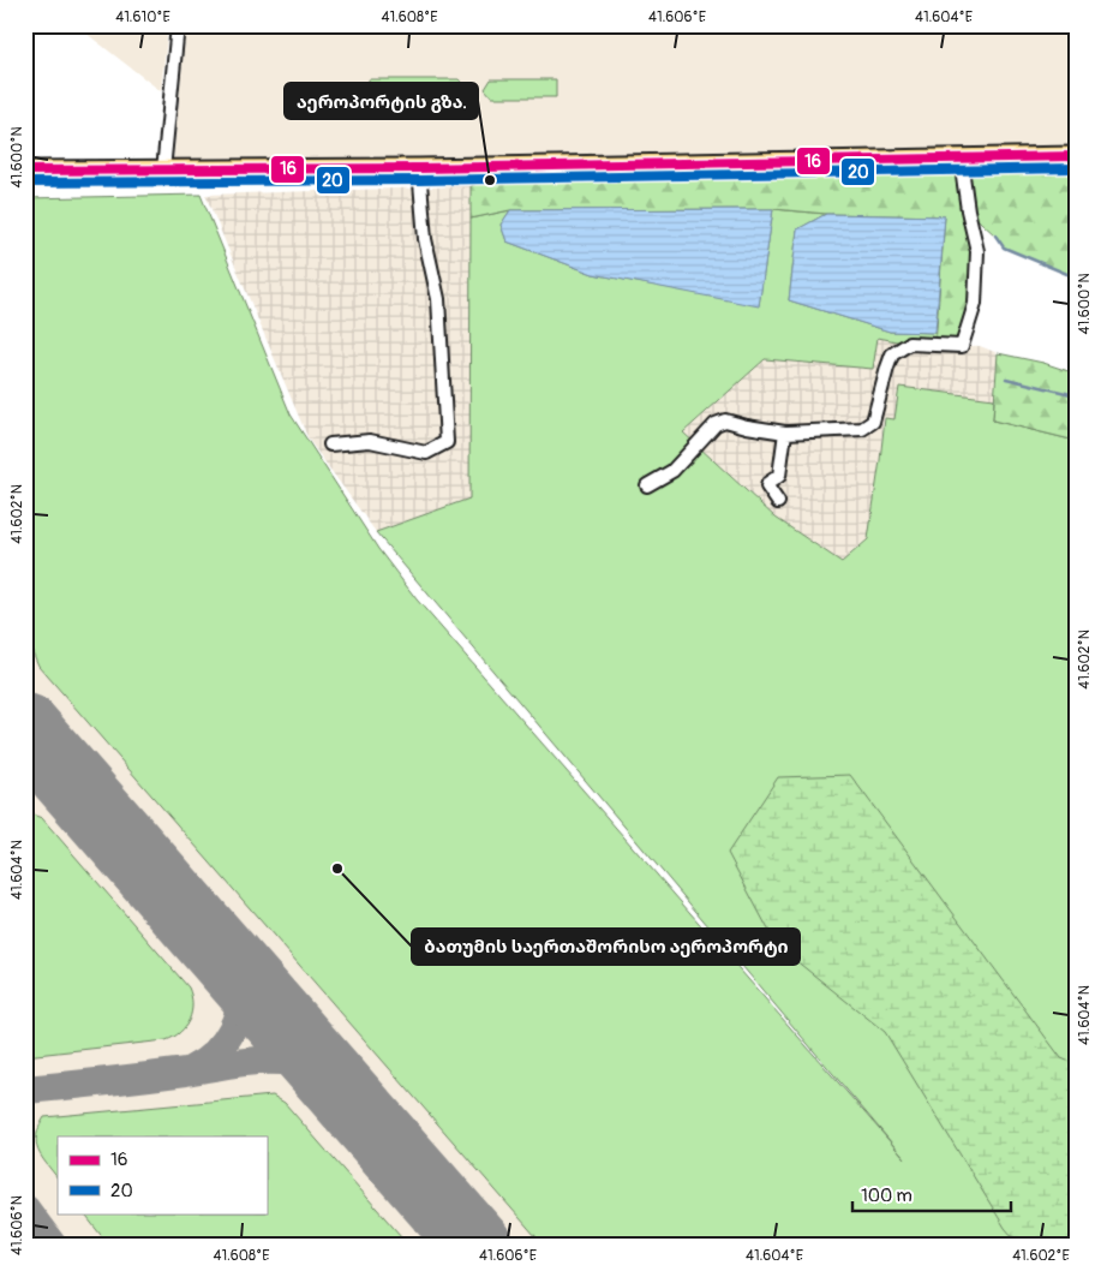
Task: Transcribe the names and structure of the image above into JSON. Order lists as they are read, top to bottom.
{
  "places": ["აეროპორტის გზა.", "ბათუმის საერთაშორისო აეროპორტი"],
  "lines": ["transit line 16", "transit line 20"],
  "legend": ["16", "20"],
  "scale_bar": "100 m",
  "coordinates": [
    "41.610°E",
    "41.608°E",
    "41.606°E",
    "41.604°E",
    "41.600°N",
    "41.602°N",
    "41.604°N",
    "41.606°N",
    "41.602°E"
  ]
}
